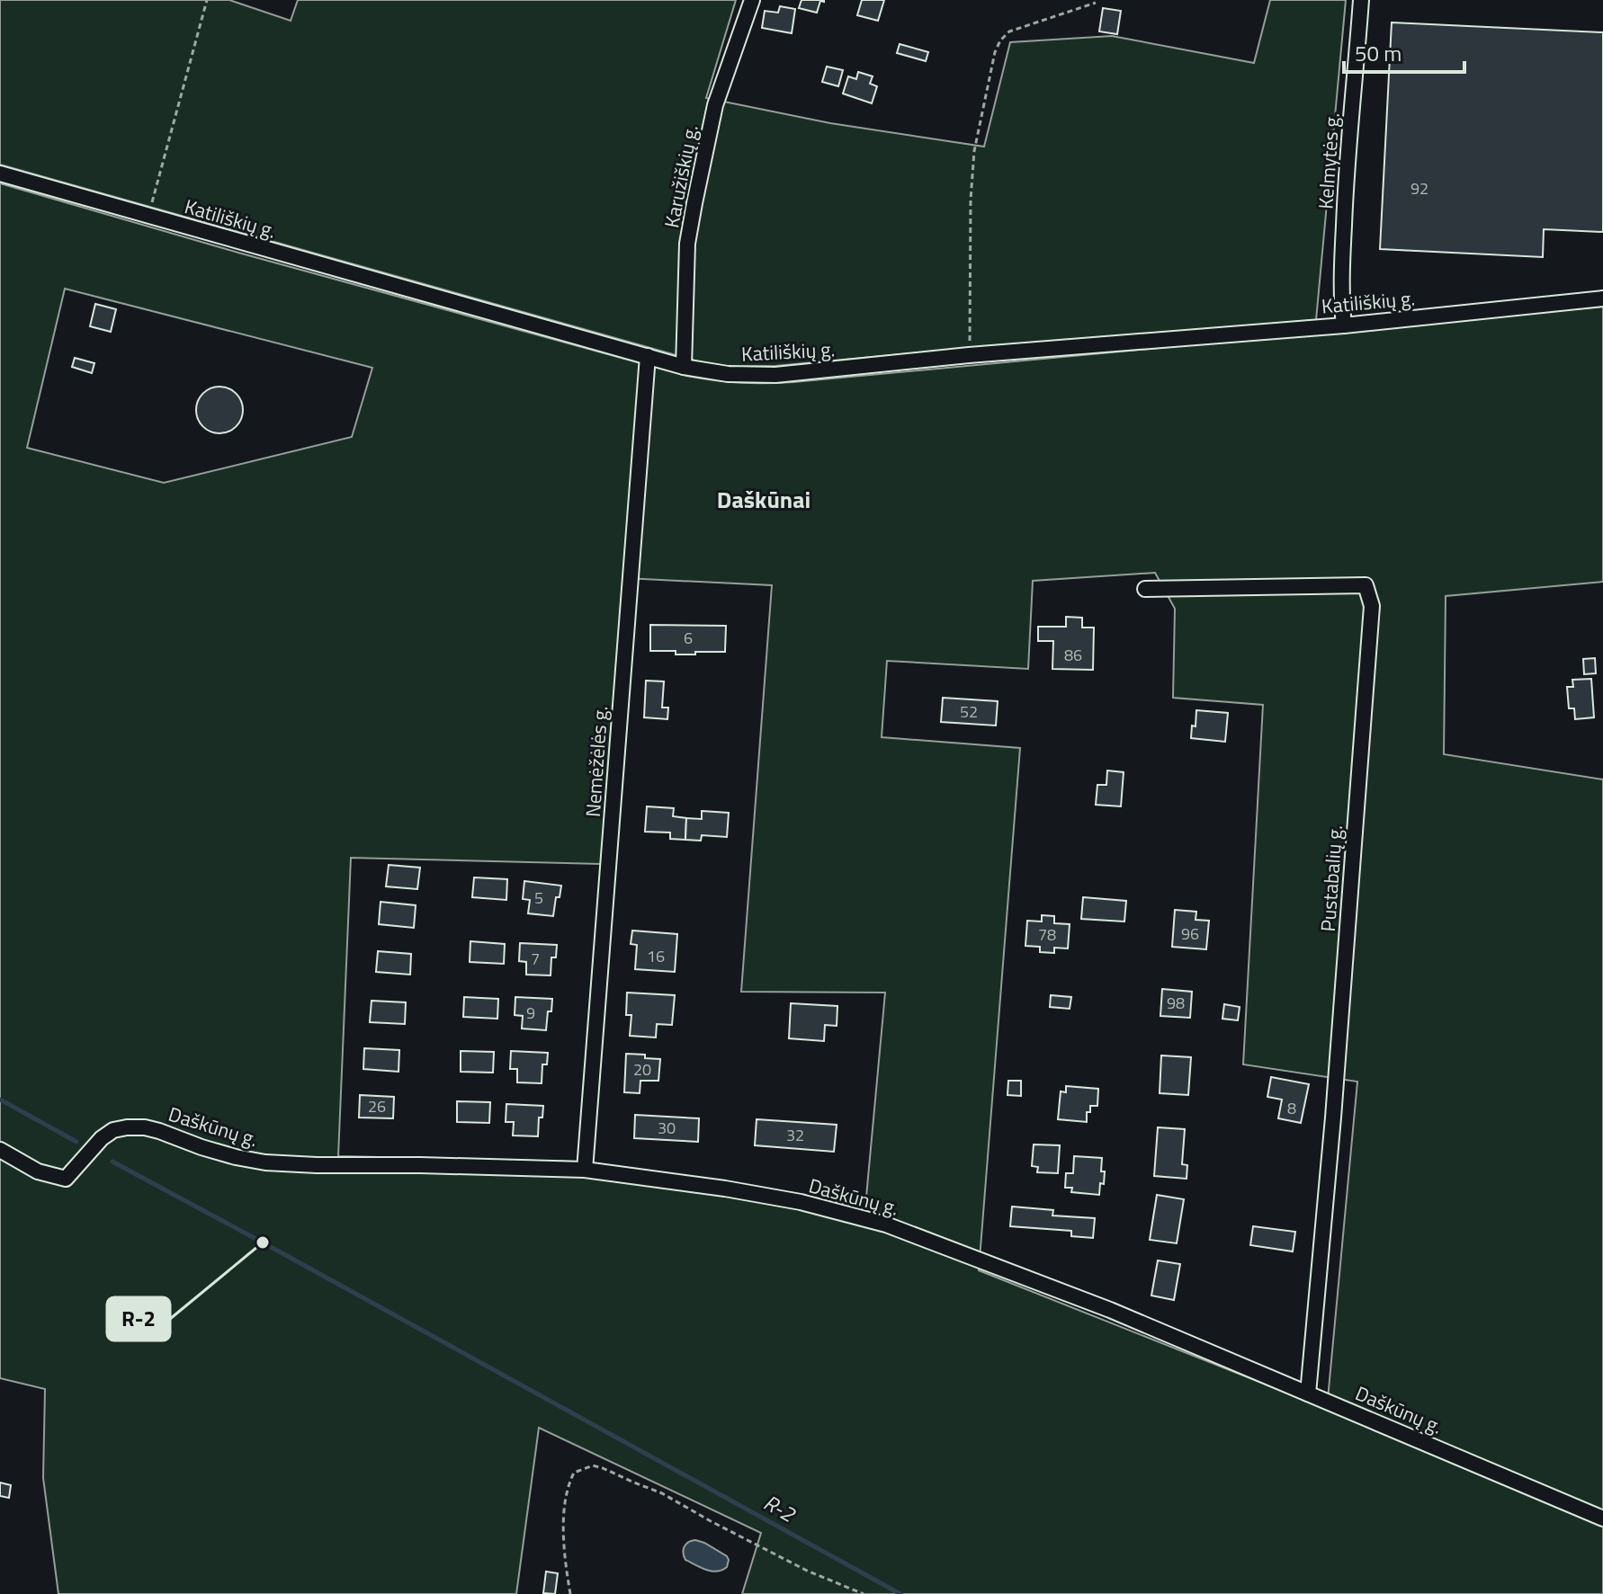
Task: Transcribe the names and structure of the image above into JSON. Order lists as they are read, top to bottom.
{
  "streets": {
    "street": [
      "Kelmytės g.",
      "Karužiškių g.",
      "Katiliškių g.",
      "Nemėžėlės g.",
      "Pustabalių g.",
      "Daškūnų g."
    ]
  },
  "crossings": [
    ["Kelmytės g.", "Katiliškių g."],
    ["Karužiškių g.", "Katiliškių g."],
    ["Katiliškių g.", "Nemėžėlės g."],
    ["Nemėžėlės g.", "Daškūnų g."],
    ["Pustabalių g.", "Daškūnų g."]
  ],
  "districts": ["Daškūnai"],
  "water": ["R-2"],
  "places": ["R-2"],
  "house_numbers": [
    "92",
    "6",
    "86",
    "52",
    "5",
    "96",
    "78",
    "16",
    "7",
    "98",
    "9",
    "20",
    "26",
    "8",
    "30",
    "32"
  ],
  "scale_bar": "50 m"
}
